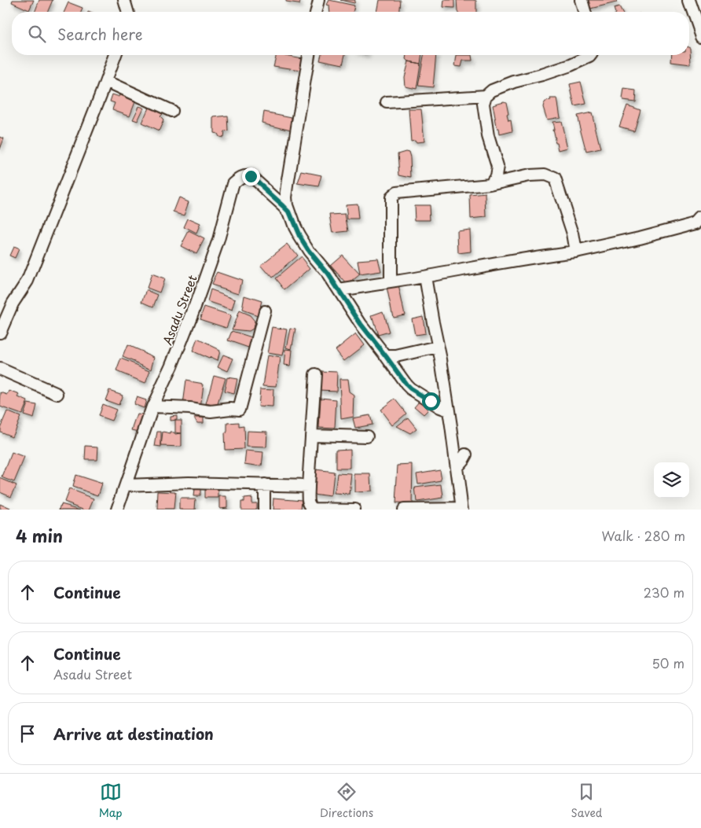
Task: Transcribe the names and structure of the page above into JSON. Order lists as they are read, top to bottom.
{
  "streets": {
    "street": ["Asadu Street"]
  },
  "page": {
    "search": "Search here",
    "heading": ["4 min", "Walk · 280 m"],
    "list": [
      ["Continue", "230 m"],
      ["Continue", "Asadu Street", "50 m"],
      "Arrive at destination"
    ],
    "nav": ["Map", "Directions", "Saved"]
  }
}
